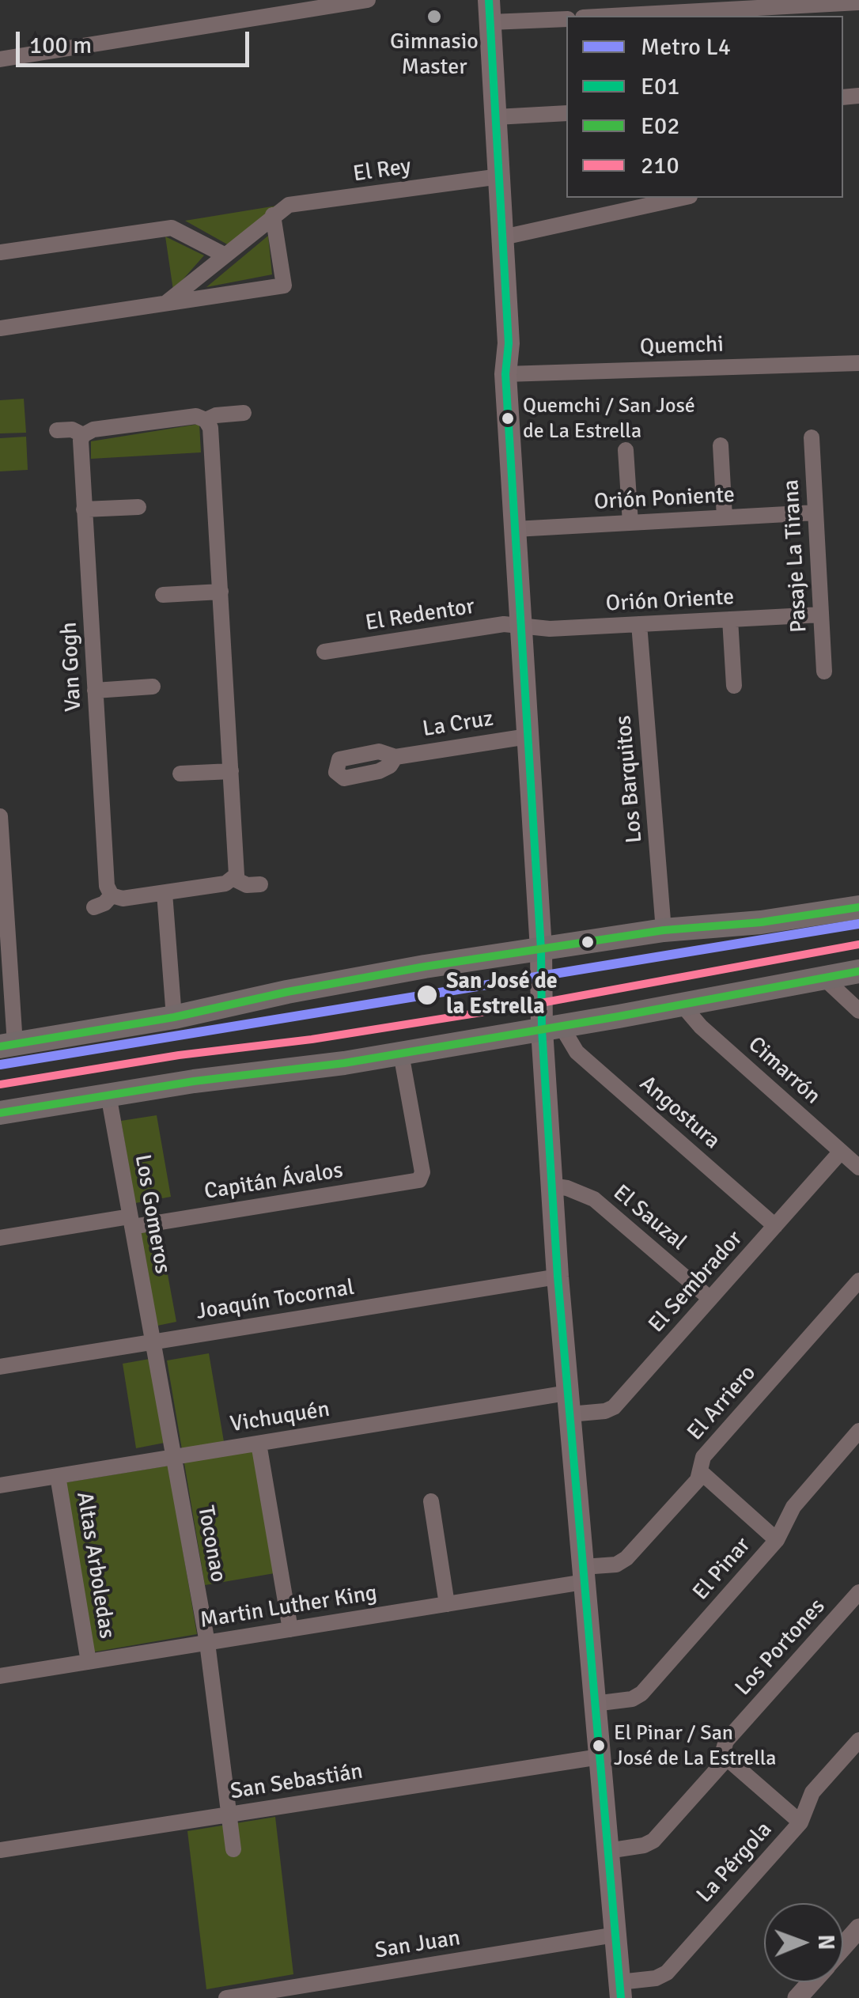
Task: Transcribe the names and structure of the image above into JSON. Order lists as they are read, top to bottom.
{
  "streets": {
    "street": [
      "El Rey",
      "Quemchi",
      "Orión Poniente",
      "Pasaje La Tirana",
      "Orión Oriente",
      "El Redentor",
      "Van Gogh",
      "La Cruz",
      "Los Barquitos",
      "Cimarrón",
      "Angostura",
      "Capitán Ávalos",
      "Los Gomeros",
      "El Sauzal",
      "El Sembrador",
      "Joaquín Tocornal",
      "El Arriero",
      "Vichuquén",
      "Toconao",
      "Altas Arboledas",
      "El Pinar",
      "Martin Luther King",
      "Los Portones",
      "San Sebastián",
      "La Pérgola",
      "San Juan"
    ]
  },
  "crossings": [
    ["Orión Poniente", "Pasaje La Tirana"],
    ["Pasaje La Tirana", "Orión Oriente"],
    ["Orión Oriente", "El Redentor"],
    ["Orión Oriente", "Los Barquitos"],
    ["Cimarrón", "El Sembrador"],
    ["Angostura", "El Sembrador"],
    ["Capitán Ávalos", "Los Gomeros"],
    ["Los Gomeros", "Joaquín Tocornal"],
    ["Los Gomeros", "Toconao"],
    ["El Sauzal", "El Sembrador"],
    ["El Sembrador", "Vichuquén"],
    ["Joaquín Tocornal", "Toconao"],
    ["El Arriero", "Martin Luther King"],
    ["Vichuquén", "Toconao"],
    ["Vichuquén", "Altas Arboledas"],
    ["Toconao", "Martin Luther King"],
    ["Toconao", "San Sebastián"],
    ["Altas Arboledas", "Martin Luther King"]
  ],
  "places": [
    "Gimnasio Master",
    "Quemchi / San José de La Estrella",
    "San José de la Estrella",
    "El Pinar / San José de La Estrella"
  ],
  "lines": [
    "transit line E01",
    "transit line E02",
    "metro line L4",
    "transit line 210"
  ],
  "legend": [
    "Metro L4",
    "E01",
    "E02",
    "210"
  ],
  "scale_bar": "100 m",
  "north": "right"
}
